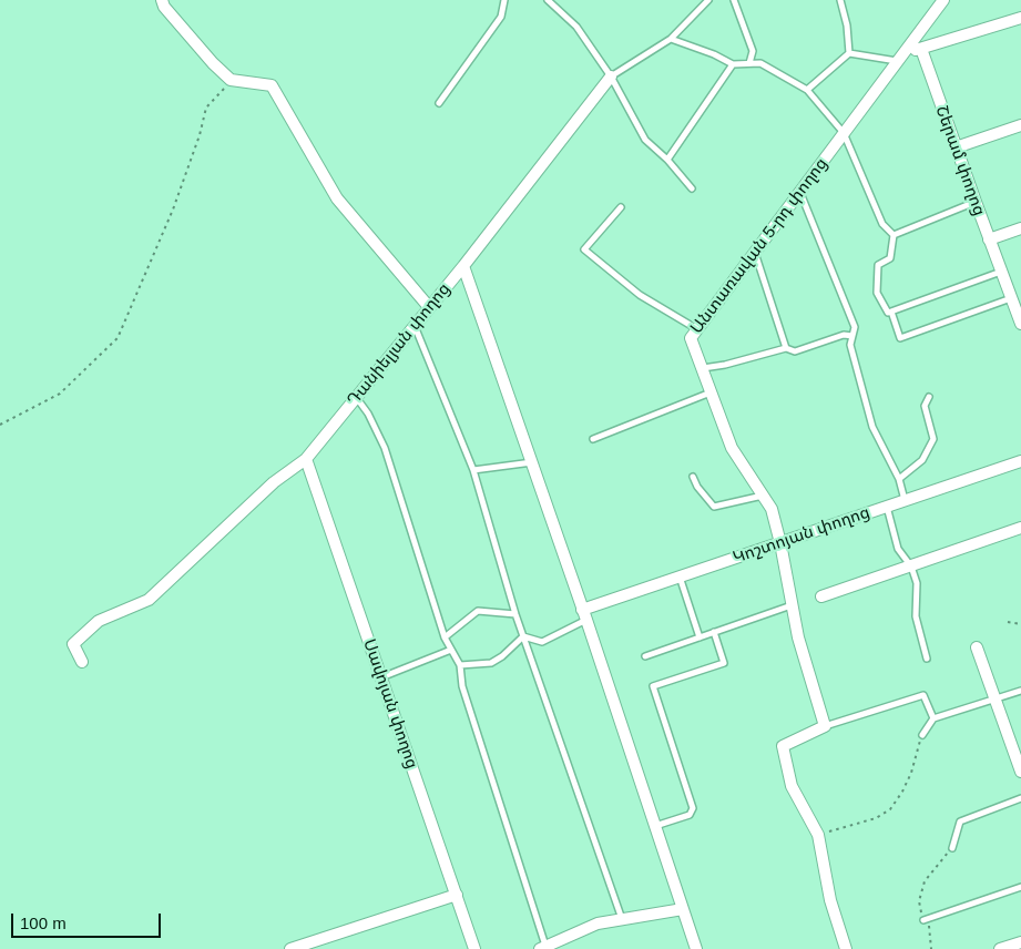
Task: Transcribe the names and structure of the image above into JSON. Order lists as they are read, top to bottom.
{
  "streets": {
    "street": [
      "Շերամ փողոց",
      "Անտառավան 5-րդ փողոց",
      "Դանիելյան փողոց",
      "Կոշտոյան փողոց",
      "Սավոյան փողոց"
    ]
  },
  "crossings": [
    ["Անտառավան 5-րդ փողոց", "Կոշտոյան փողոց"],
    ["Դանիելյան փողոց", "Սավոյան փողոց"]
  ],
  "scale_bar": "100 m"
}
